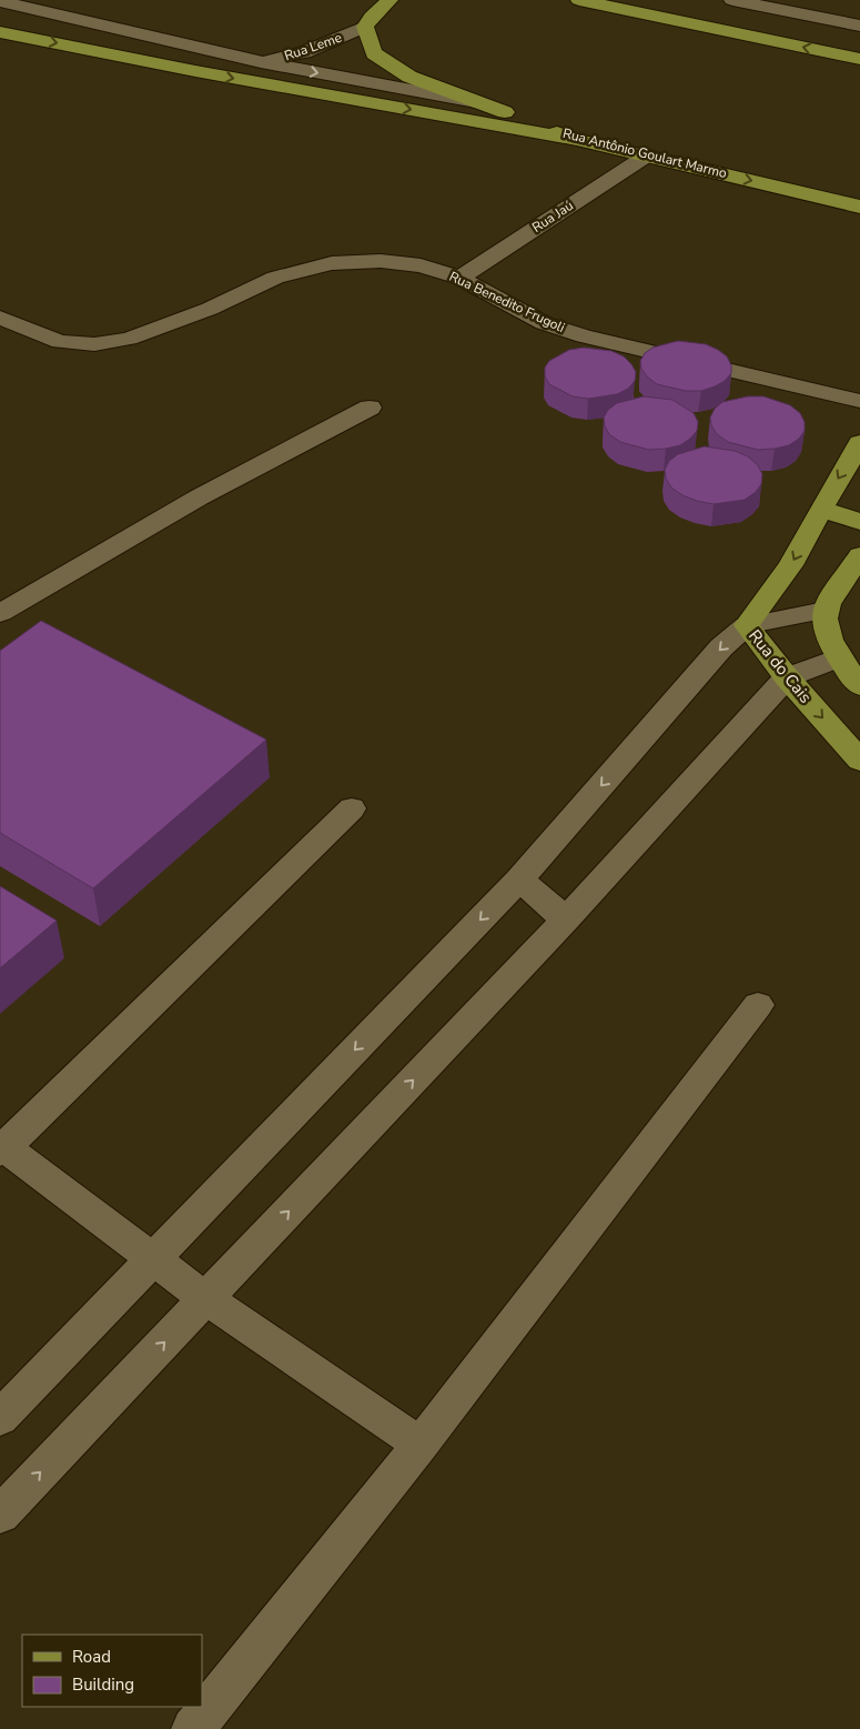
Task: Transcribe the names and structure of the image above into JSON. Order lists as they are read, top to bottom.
{
  "streets": {
    "main road": ["Rua Antônio Goulart Marmo", "Rua do Cais"],
    "lane": ["Rua Leme", "Rua Jaú", "Rua Benedito Frugoli"]
  },
  "crossings": [
    ["Rua Leme", "Rua Antônio Goulart Marmo"],
    ["Rua Antônio Goulart Marmo", "Rua Jaú"],
    ["Rua Jaú", "Rua Benedito Frugoli"]
  ],
  "one_way": ["Rua do Cais"],
  "legend": ["Road", "Building"]
}
